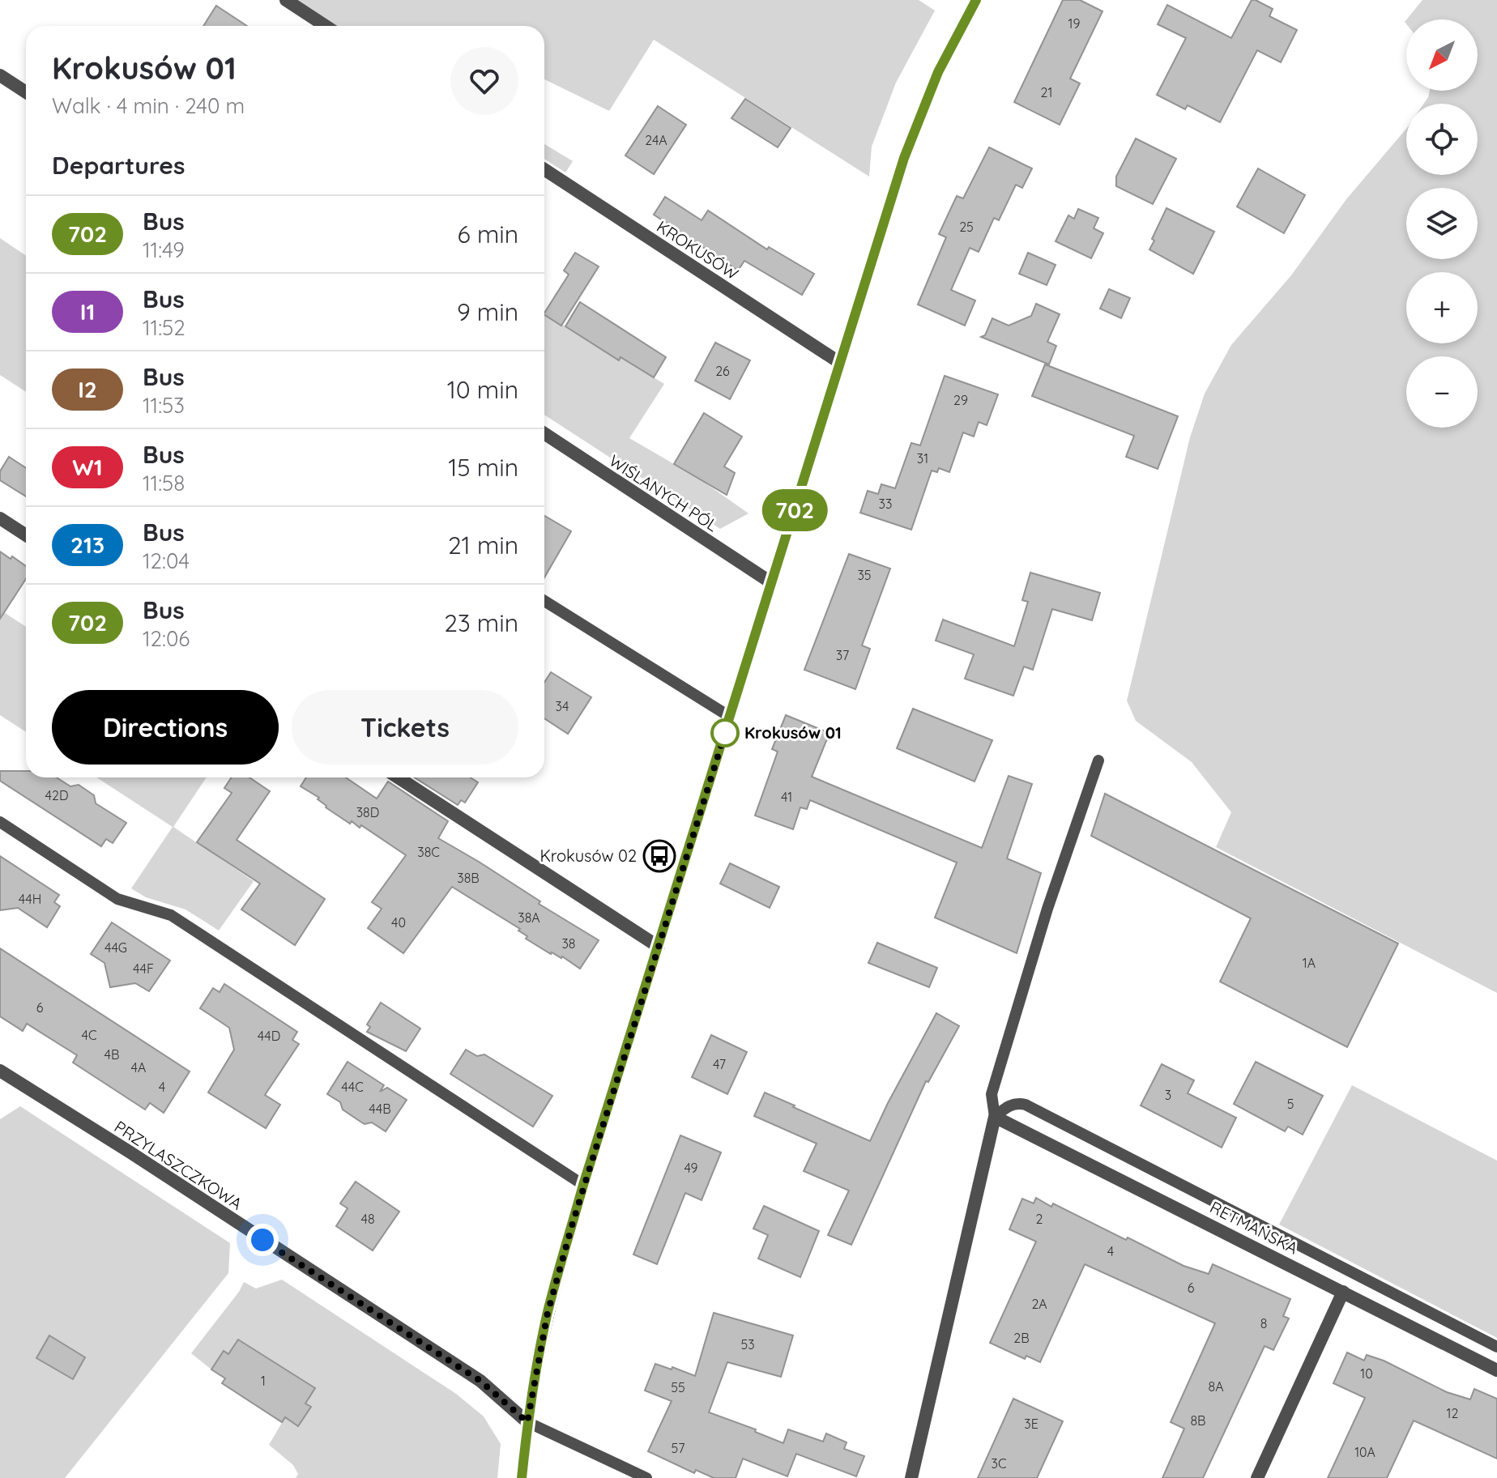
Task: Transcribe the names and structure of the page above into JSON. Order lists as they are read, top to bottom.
{
  "streets": {
    "street": [
      "KROKUSÓW",
      "WIŚLANYCH PÓL",
      "PRZYLASZCZKOWA",
      "RETMAŃSKA"
    ]
  },
  "places": {
    "other": ["Krokusów 01"],
    "bus stop": ["Krokusów 02"]
  },
  "lines": ["bus line 702"],
  "house_numbers": [
    "19",
    "21",
    "24A",
    "25",
    "26",
    "29",
    "31",
    "33",
    "35",
    "37",
    "34",
    "42D",
    "41",
    "38D",
    "38C",
    "38B",
    "44H",
    "38A",
    "40",
    "38",
    "44G",
    "1A",
    "44F",
    "6",
    "4C",
    "44D",
    "4B",
    "47",
    "4A",
    "4",
    "44C",
    "3",
    "5",
    "44B",
    "49",
    "48",
    "2",
    "4",
    "6",
    "2A",
    "8",
    "2B",
    "53",
    "10",
    "1",
    "8A",
    "55",
    "12",
    "8B",
    "3E",
    "57",
    "10A",
    "3C"
  ],
  "north": "bottom left",
  "page": {
    "on_map": "702",
    "map_buttons": ["+", "−"],
    "heading": [
      ["Krokusów 01", "Walk · 4 min · 240 m"],
      "Departures"
    ],
    "list": [
      {
        "mark": "702",
        "name": "Bus",
        "note": "11:49",
        "value": "6 min"
      },
      {
        "mark": "I1",
        "name": "Bus",
        "note": "11:52",
        "value": "9 min"
      },
      {
        "mark": "I2",
        "name": "Bus",
        "note": "11:53",
        "value": "10 min"
      },
      {
        "mark": "W1",
        "name": "Bus",
        "note": "11:58",
        "value": "15 min"
      },
      {
        "mark": "213",
        "name": "Bus",
        "note": "12:04",
        "value": "21 min"
      },
      {
        "mark": "702",
        "name": "Bus",
        "note": "12:06",
        "value": "23 min"
      }
    ],
    "buttons": ["Directions", "Tickets"]
  }
}
